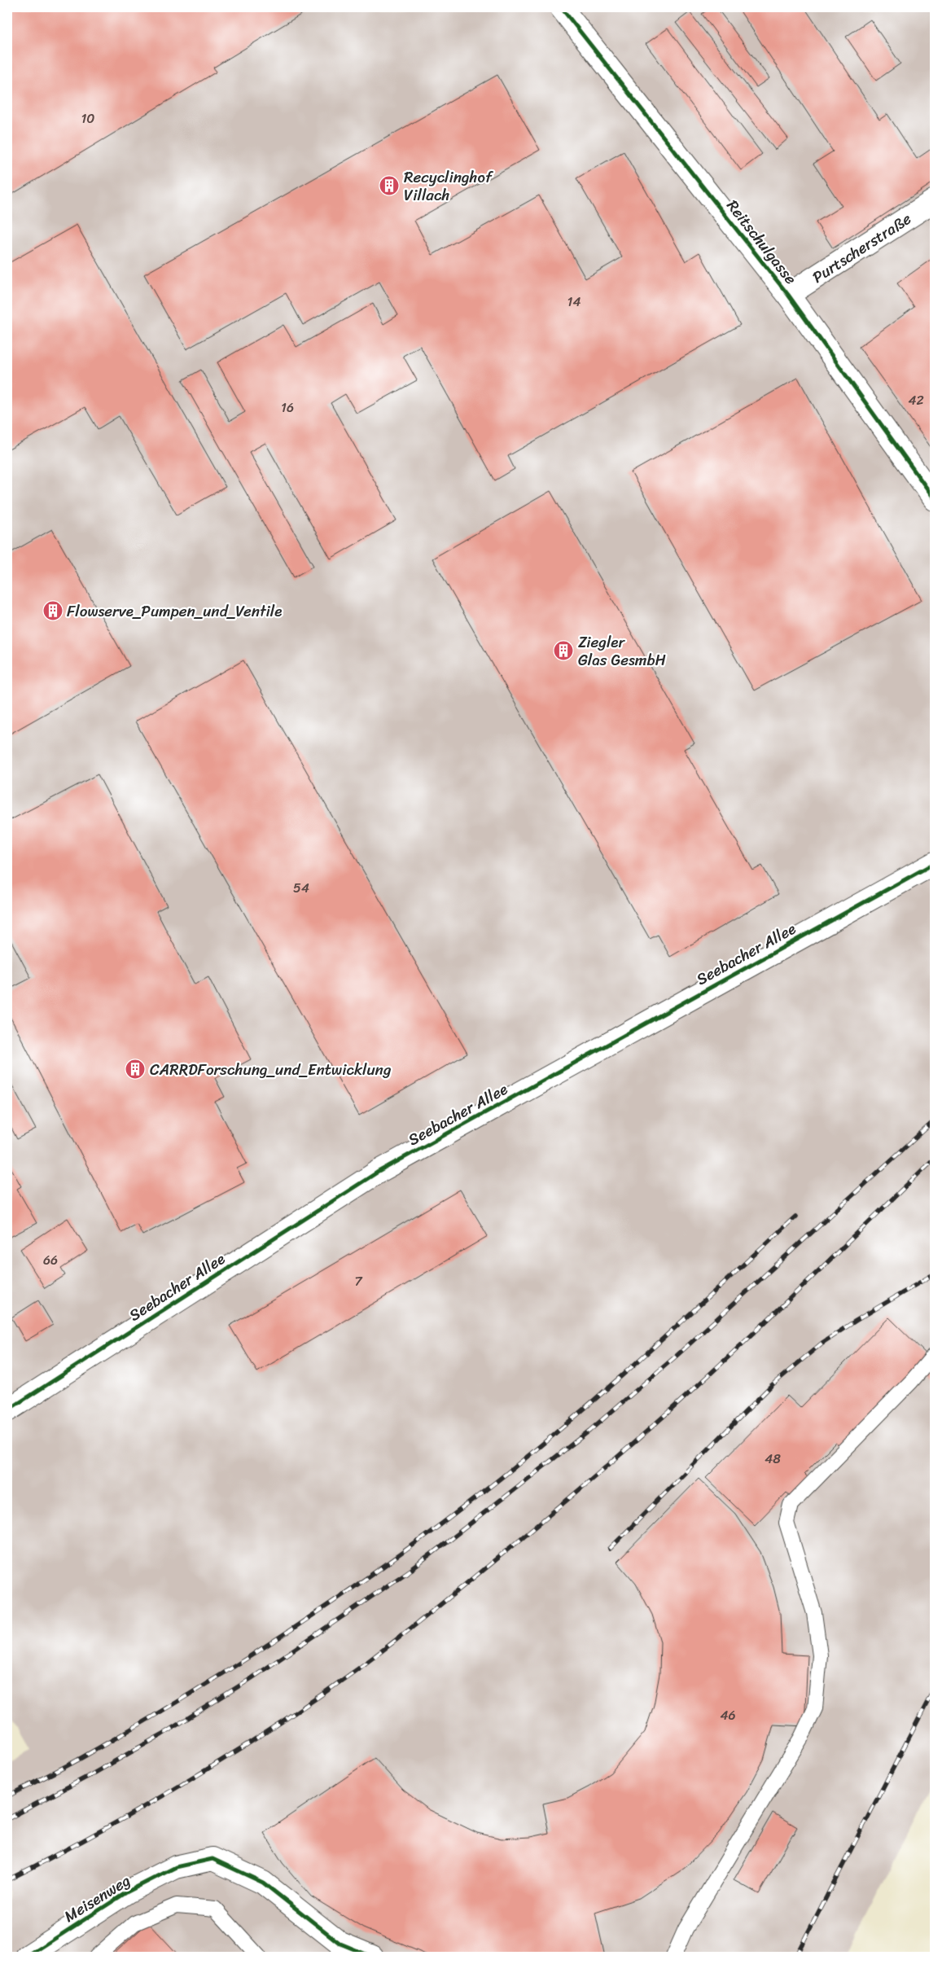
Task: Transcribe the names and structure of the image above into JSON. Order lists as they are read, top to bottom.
{
  "streets": {
    "street": [
      "Reitschulgasse",
      "Purtscherstraße",
      "Seebacher Allee",
      "Meisenweg"
    ]
  },
  "crossings": [
    ["Reitschulgasse", "Purtscherstraße"]
  ],
  "places": {
    "building": [
      "Recyclinghof Villach",
      "Flowserve_Pumpen_und_Ventile",
      "Ziegler Glas GesmbH",
      "CARRDForschung_und_Entwicklung"
    ]
  },
  "house_numbers": [
    "10",
    "14",
    "42",
    "16",
    "54",
    "66",
    "7",
    "48",
    "46"
  ]
}
